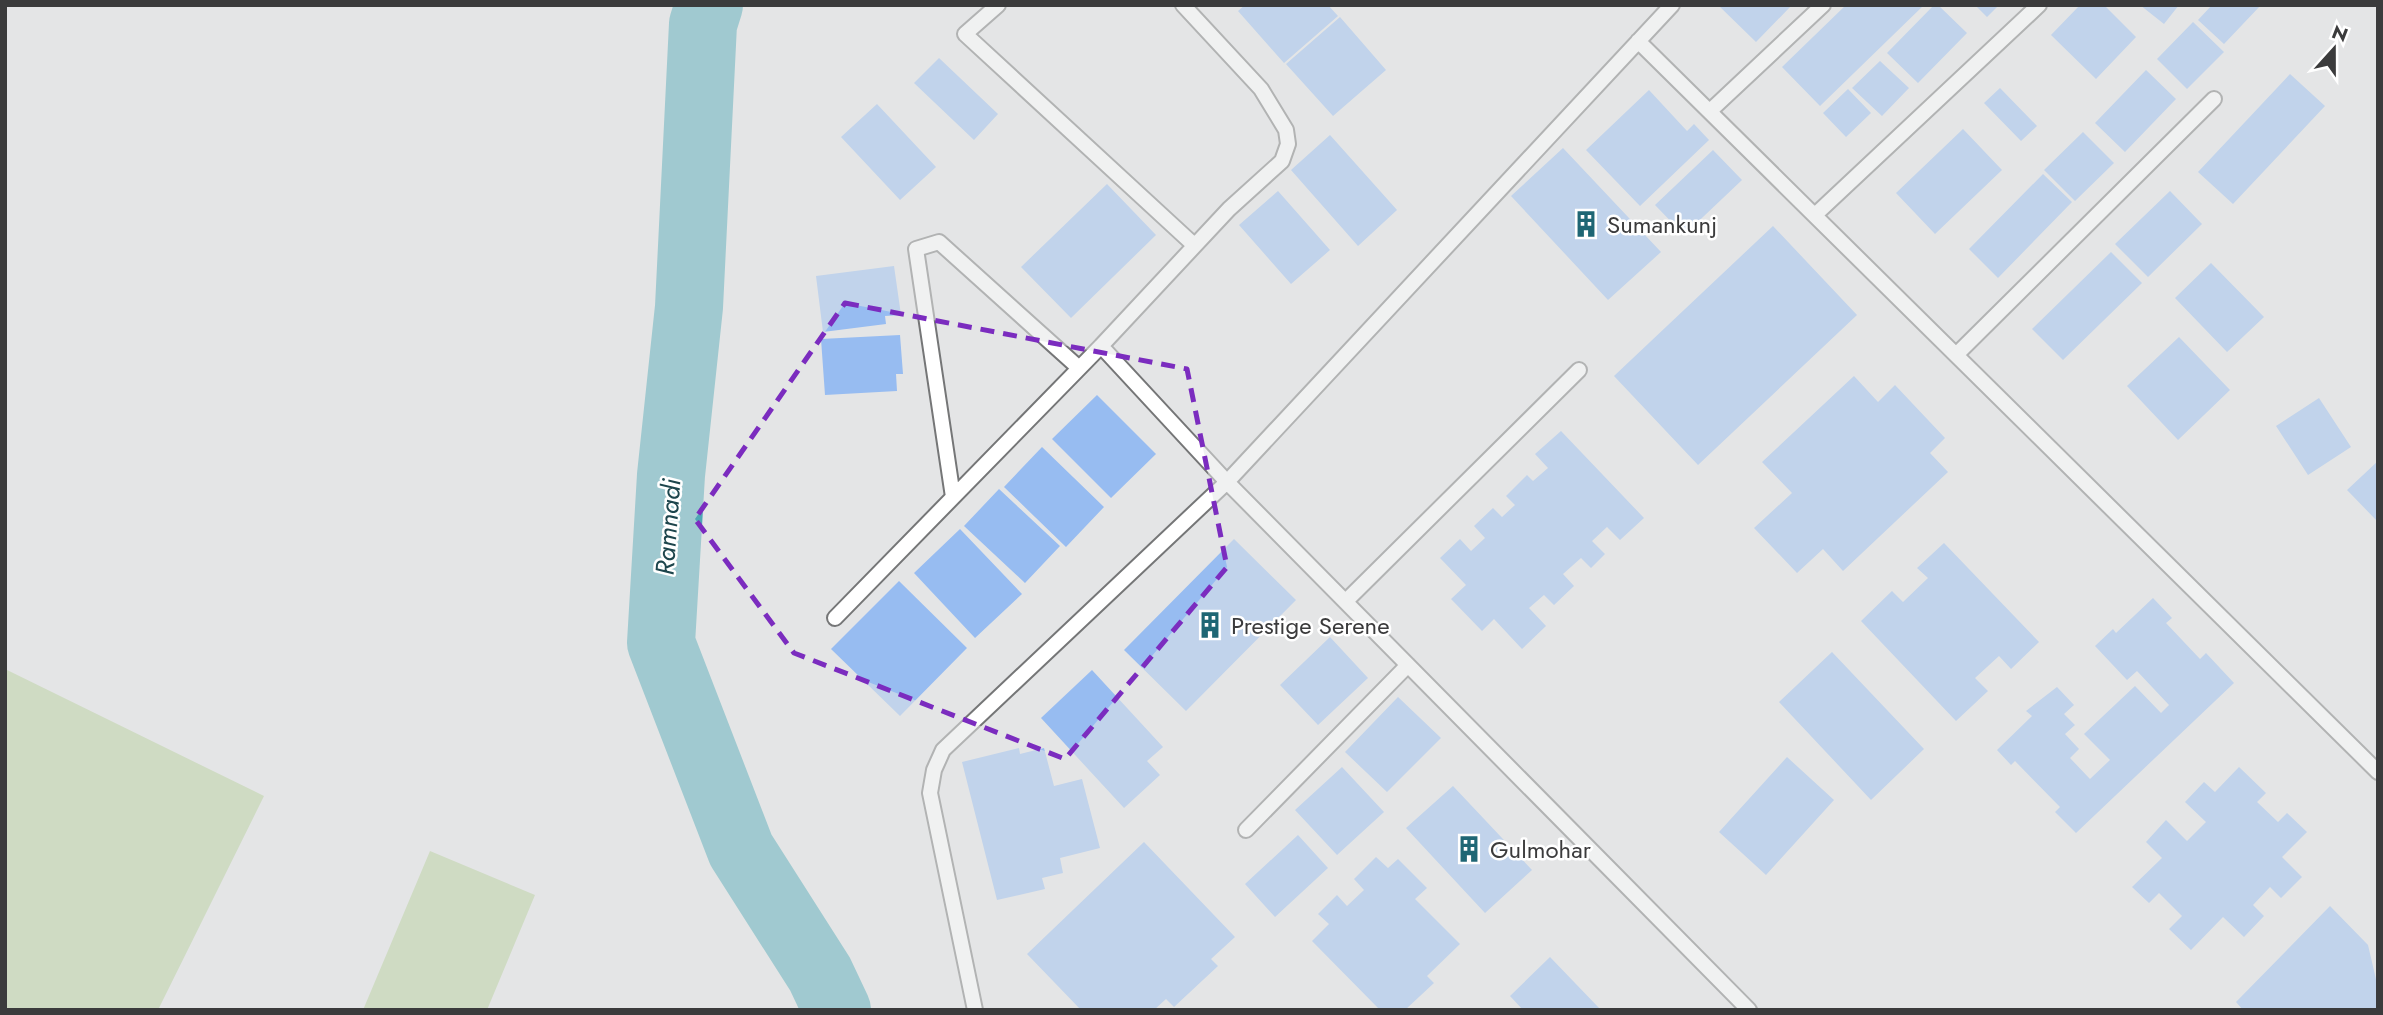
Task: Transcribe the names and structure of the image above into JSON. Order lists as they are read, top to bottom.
{
  "water": ["Ramnadi"],
  "places": {
    "building": ["Sumankunj", "Prestige Serene", "Gulmohar"]
  },
  "north": "top"
}
